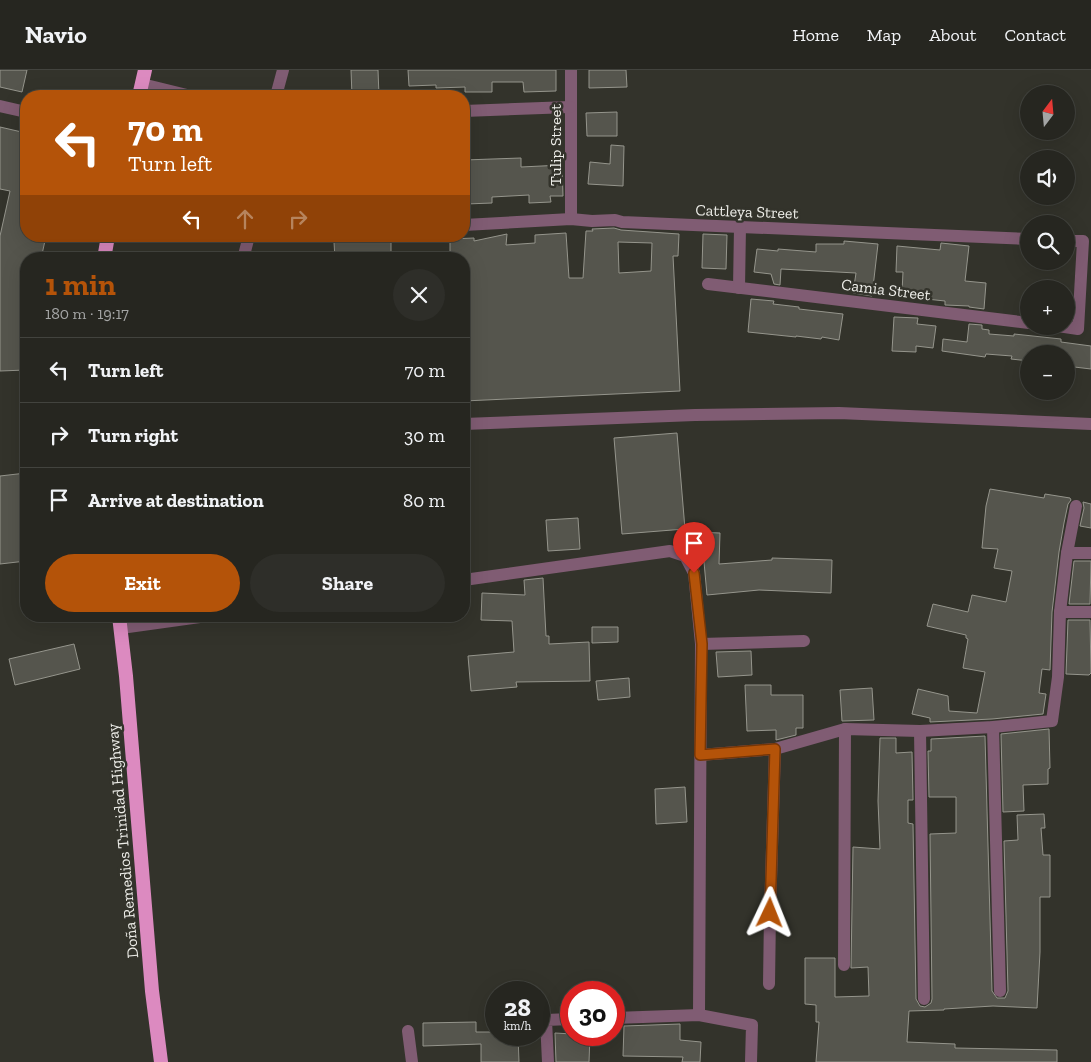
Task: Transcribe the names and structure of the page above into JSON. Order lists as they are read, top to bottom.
{
  "streets": {
    "highway": ["Doña Remedios Trinidad Highway"],
    "street": ["Tulip Street", "Cattleya Street", "Camia Street"]
  },
  "crossings": [
    ["Tulip Street", "Cattleya Street"]
  ],
  "north": "top",
  "page": {
    "header": "Navio",
    "nav": [
      "Home",
      "Map",
      "About",
      "Contact"
    ],
    "map_buttons": ["+", "−"],
    "turn": ["70 m", "Turn left"],
    "heading": ["1 min", "180 m · 19:17"],
    "list": [
      {
        "name": "Turn left",
        "value": "70 m"
      },
      {
        "name": "Turn right",
        "value": "30 m"
      },
      {
        "name": "Arrive at destination",
        "value": "80 m"
      }
    ],
    "buttons": ["Exit", "Share"],
    "speed": "28 km/h",
    "limit": "30"
  }
}
